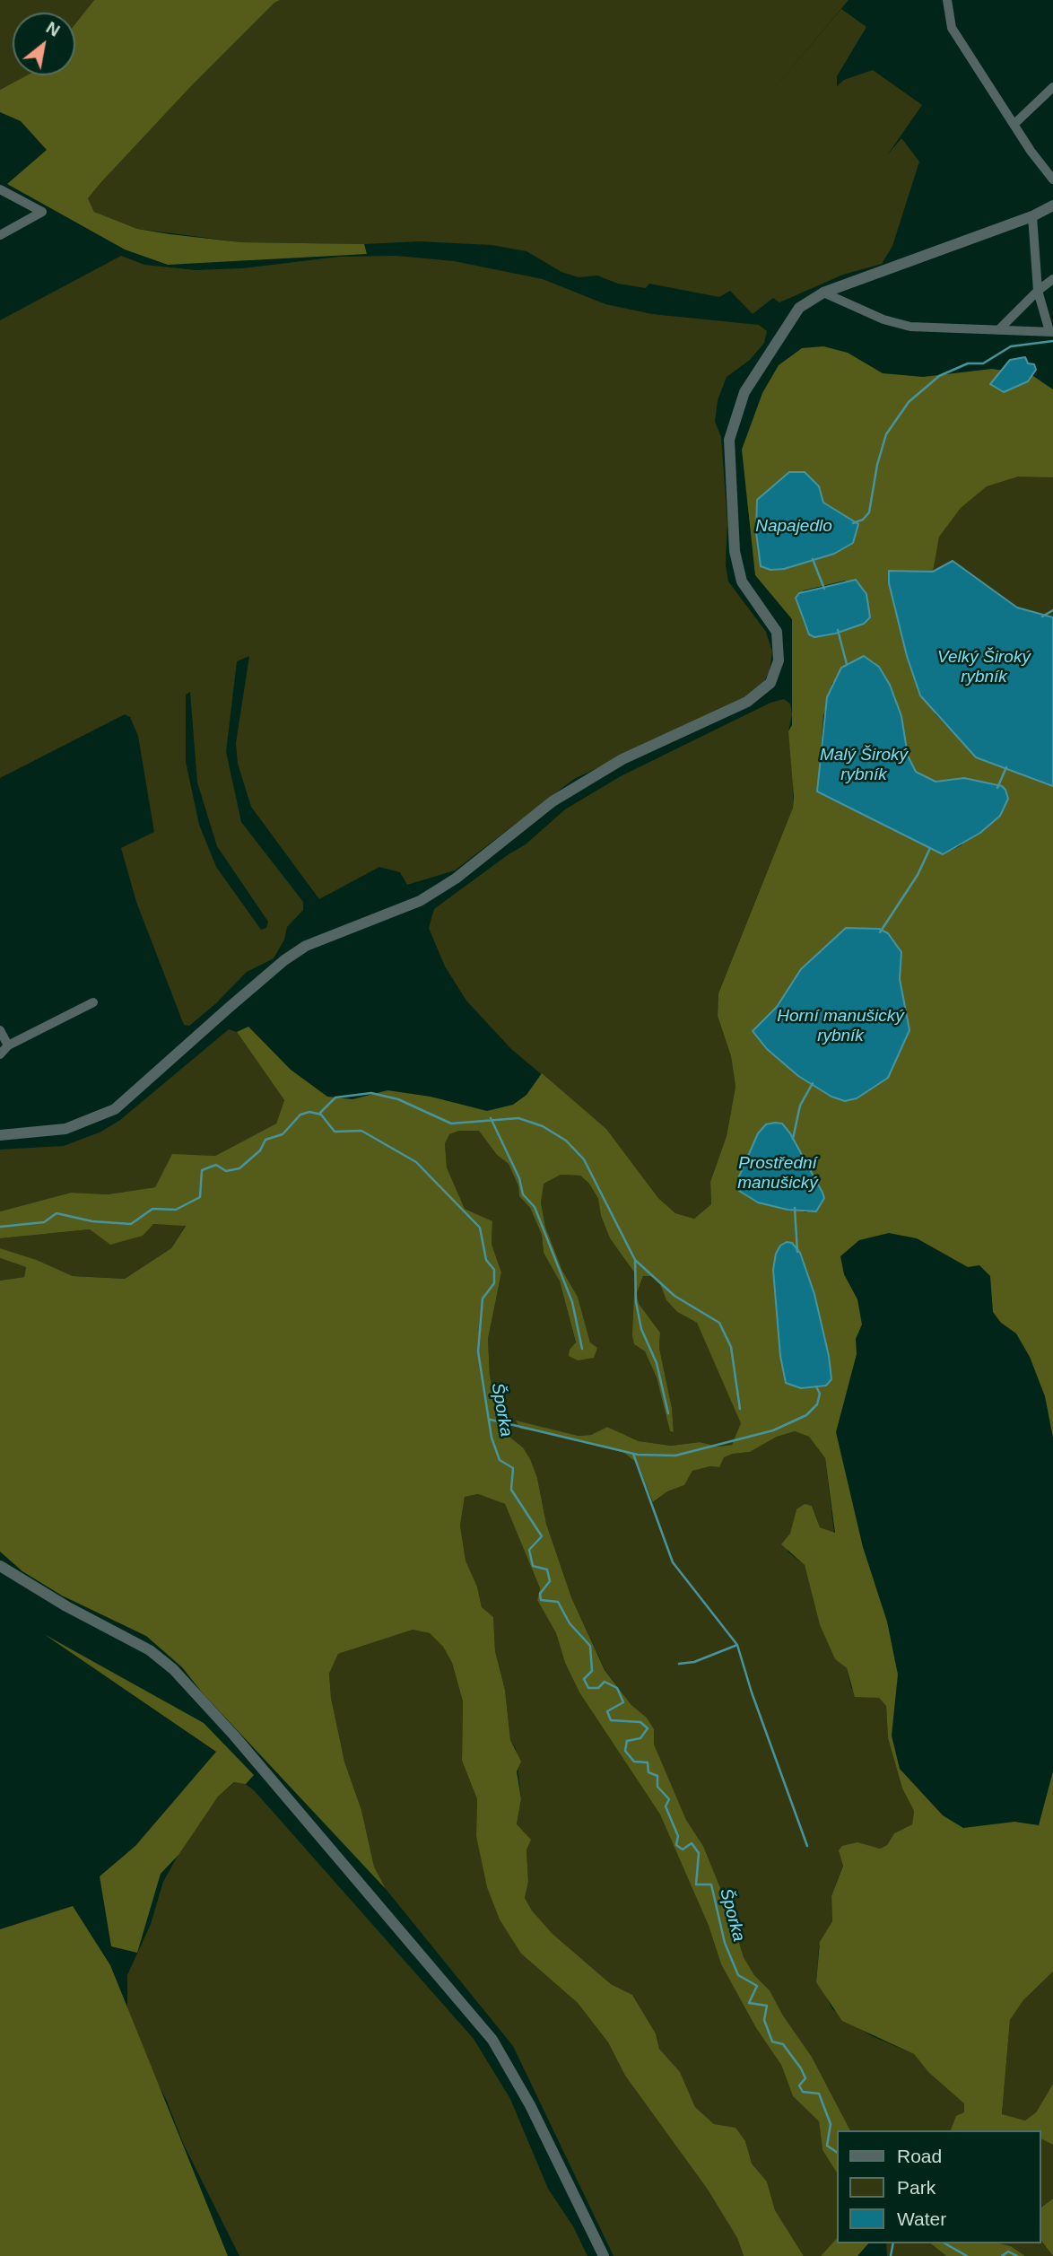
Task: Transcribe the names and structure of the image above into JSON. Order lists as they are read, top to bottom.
{
  "water": [
    "Napajedlo",
    "Velký Široký rybník",
    "Malý Široký rybník",
    "Horní manušický rybník",
    "Prostřední manušický",
    "Šporka"
  ],
  "legend": ["Road", "Park", "Water"],
  "north": "top right"
}
